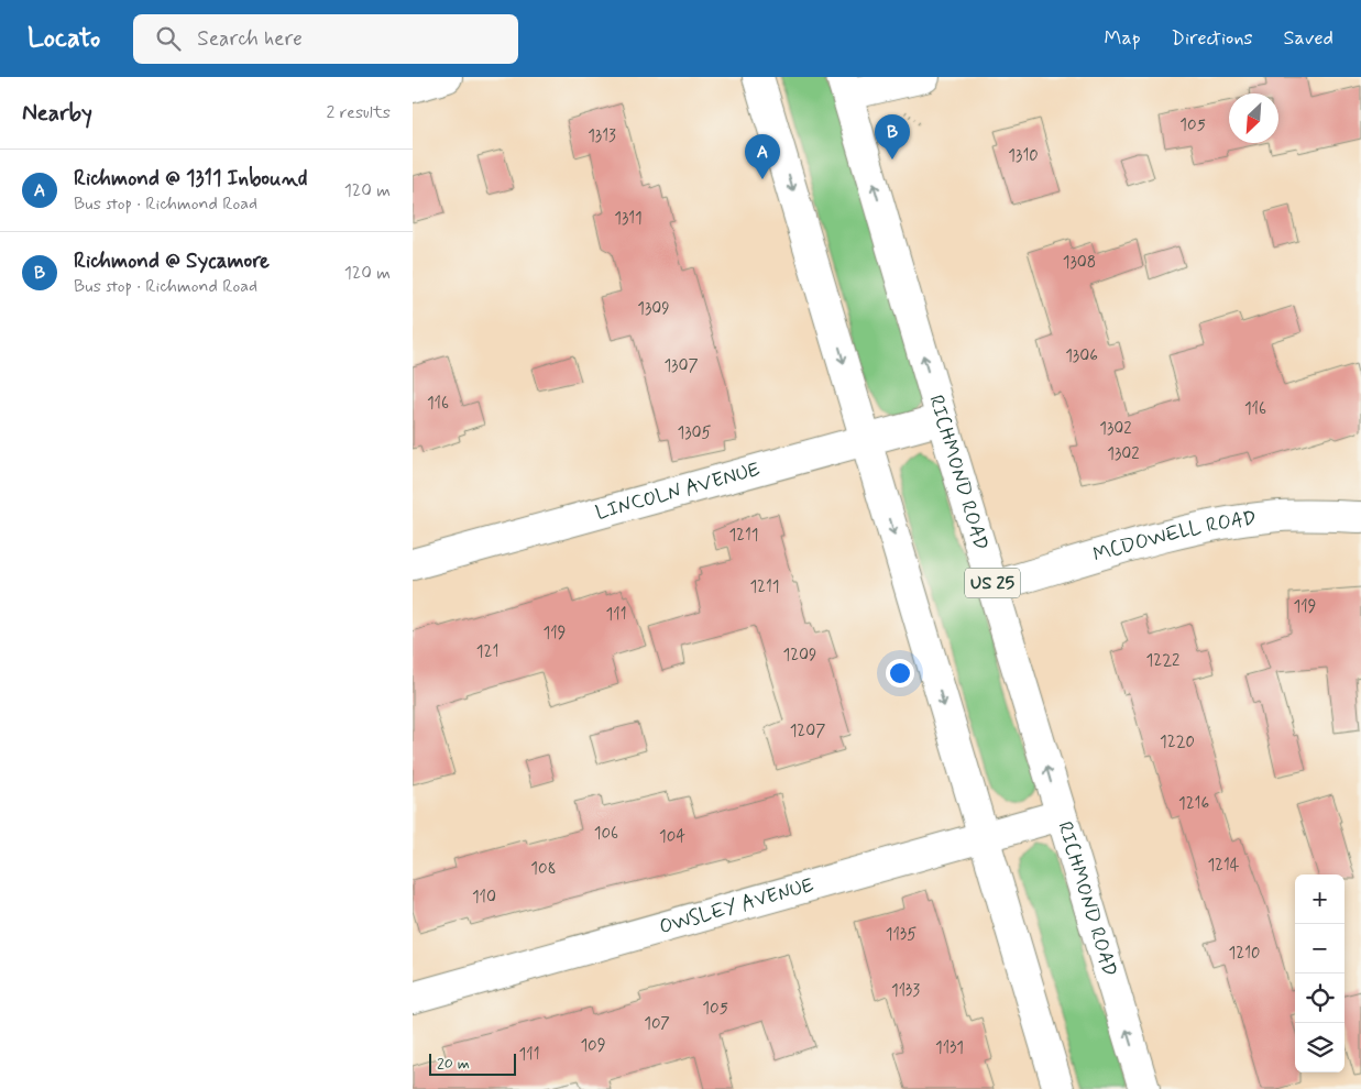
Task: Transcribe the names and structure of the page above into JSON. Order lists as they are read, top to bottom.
{
  "streets": {
    "main road": [
      "RICHMOND ROAD",
      "LINCOLN AVENUE",
      "MCDOWELL ROAD",
      "US 25",
      "OWSLEY AVENUE"
    ]
  },
  "crossings": [
    ["RICHMOND ROAD", "LINCOLN AVENUE"],
    ["RICHMOND ROAD", "MCDOWELL ROAD"],
    ["RICHMOND ROAD", "OWSLEY AVENUE"]
  ],
  "house_numbers": [
    "105",
    "1313",
    "1310",
    "1311",
    "1308",
    "1309",
    "1306",
    "1307",
    "116",
    "116",
    "1302",
    "1305",
    "1302",
    "1211",
    "1211",
    "119",
    "111",
    "119",
    "121",
    "1209",
    "1222",
    "1207",
    "1220",
    "1216",
    "106",
    "104",
    "1214",
    "108",
    "110",
    "1135",
    "1210",
    "1133",
    "105",
    "107",
    "109",
    "1131",
    "111"
  ],
  "scale_bar": "20 m",
  "north": "bottom left",
  "page": {
    "header": "Locato",
    "search": "Search here",
    "nav": ["Map", "Directions", "Saved"],
    "heading": ["Nearby", "2 results"],
    "pins": ["B", "A"],
    "list": [
      {
        "mark": "A",
        "name": "Richmond @ 1311 Inbound",
        "note": "Bus stop · Richmond Road",
        "value": "120 m"
      },
      {
        "mark": "B",
        "name": "Richmond @ Sycamore",
        "note": "Bus stop · Richmond Road",
        "value": "120 m"
      }
    ],
    "map_buttons": ["+", "−"],
    "scale": "20 m"
  }
}
